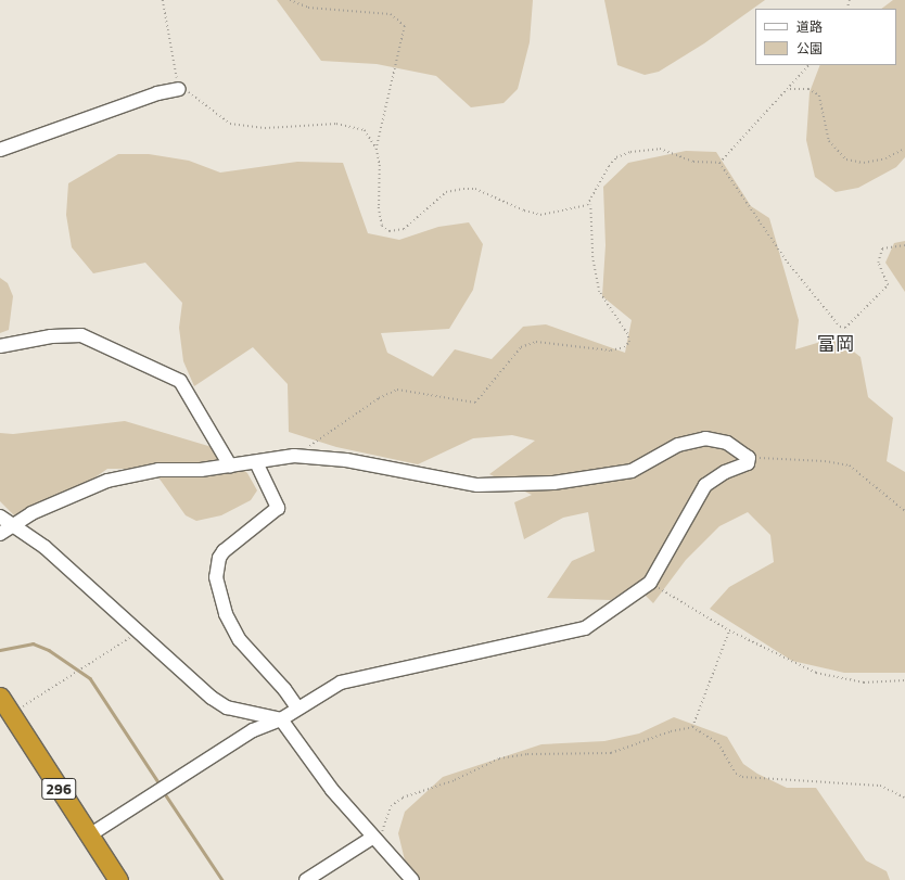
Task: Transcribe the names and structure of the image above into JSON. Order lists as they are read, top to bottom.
{
  "streets": {
    "highway": ["296"]
  },
  "districts": ["富岡"],
  "legend": ["道路", "公園"]
}
